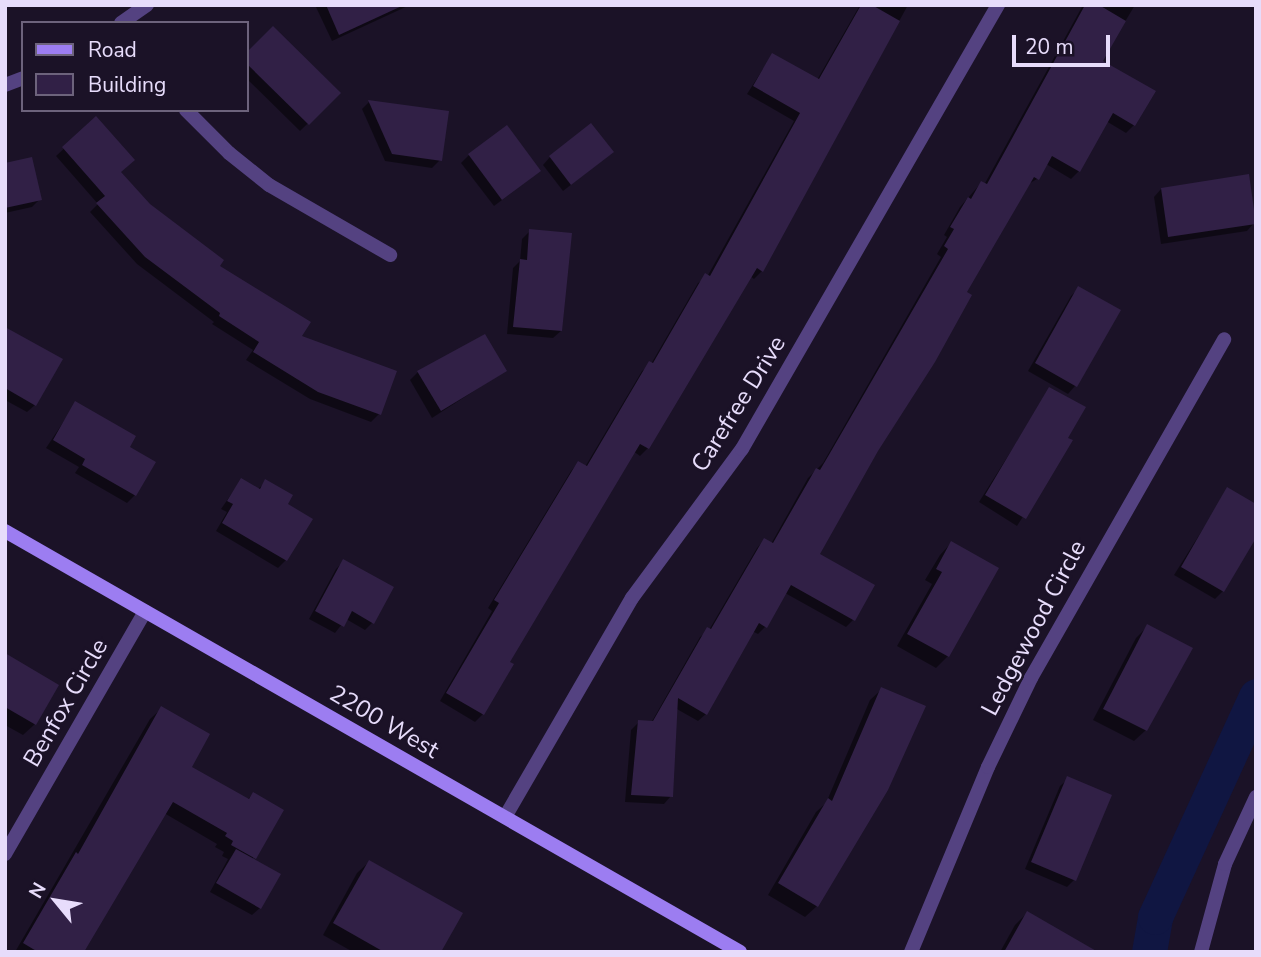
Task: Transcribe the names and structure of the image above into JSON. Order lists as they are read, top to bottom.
{
  "streets": {
    "street": [
      "Carefree Drive",
      "Ledgewood Circle",
      "Benfox Circle",
      "2200 West"
    ]
  },
  "crossings": [
    ["Carefree Drive", "2200 West"],
    ["Benfox Circle", "2200 West"]
  ],
  "legend": ["Road", "Building"],
  "scale_bar": "20 m",
  "north": "top left"
}
